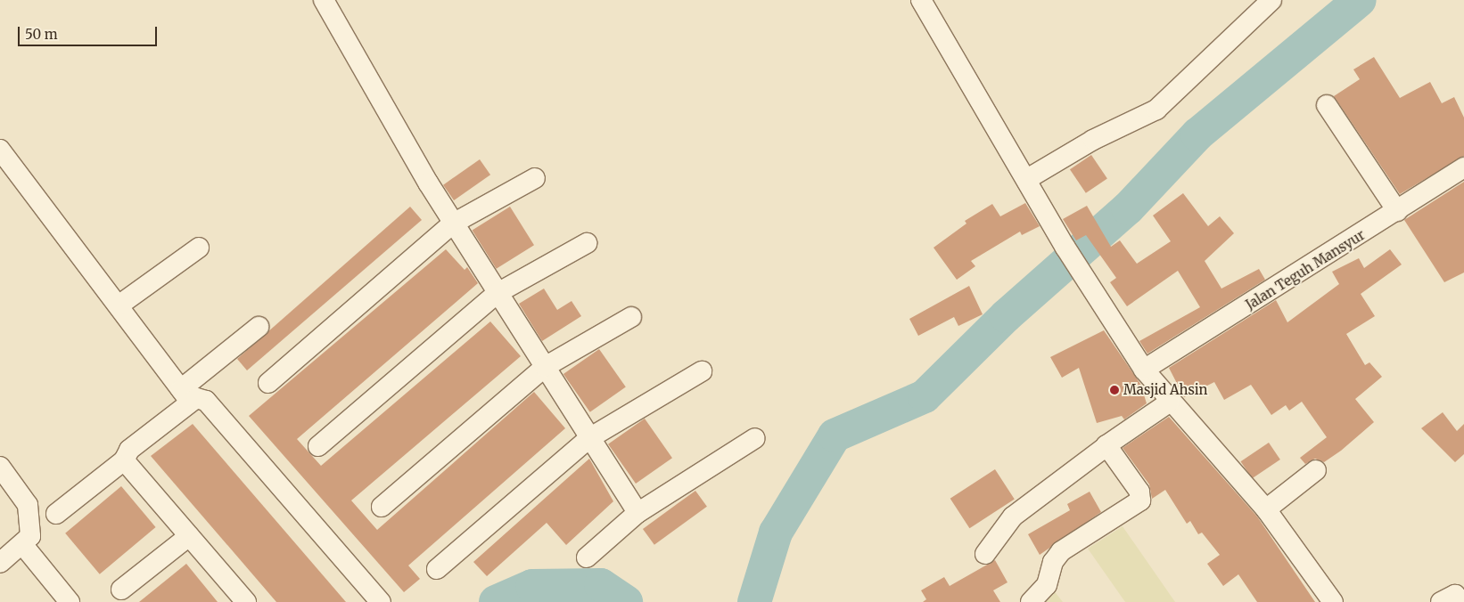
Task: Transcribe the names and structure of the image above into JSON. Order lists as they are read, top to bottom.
{
  "streets": {
    "street": ["Jalan Teguh Mansyur"]
  },
  "places": ["Masjid Ahsin"],
  "scale_bar": "50 m"
}
